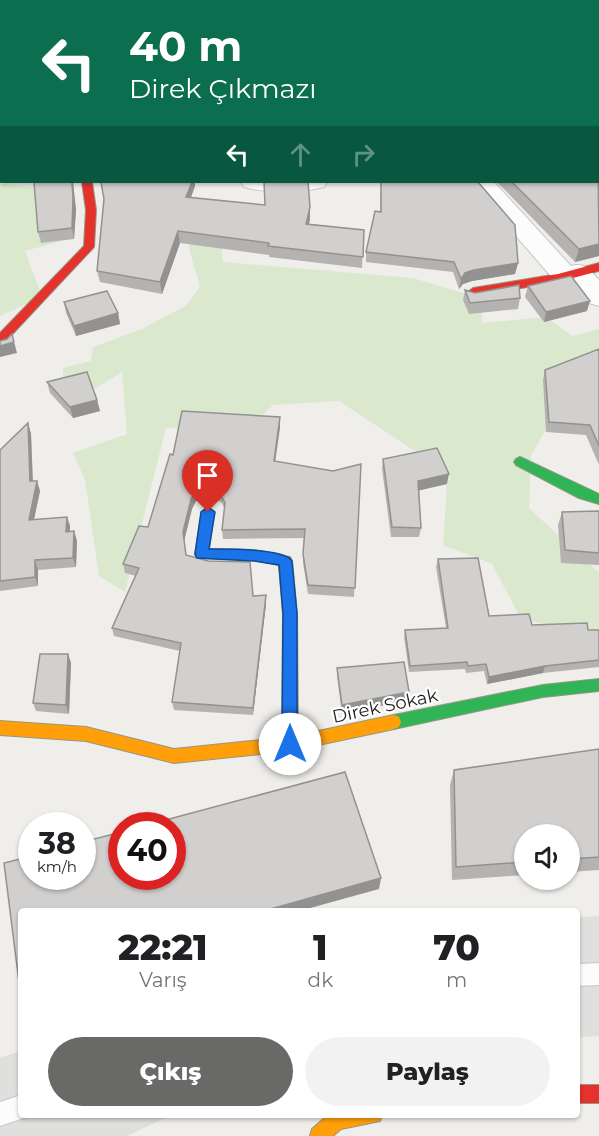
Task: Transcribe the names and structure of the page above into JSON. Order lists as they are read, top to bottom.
{
  "streets": {
    "street": ["Direk Sokak"]
  },
  "page": {
    "turn": ["40 m", "Direk Çıkmazı"],
    "speed": "38 km/h",
    "limit": "40",
    "eta": [
      "22:21",
      "Varış",
      "1",
      "dk",
      "70",
      "m"
    ],
    "buttons": ["Çıkış", "Paylaş"]
  }
}
